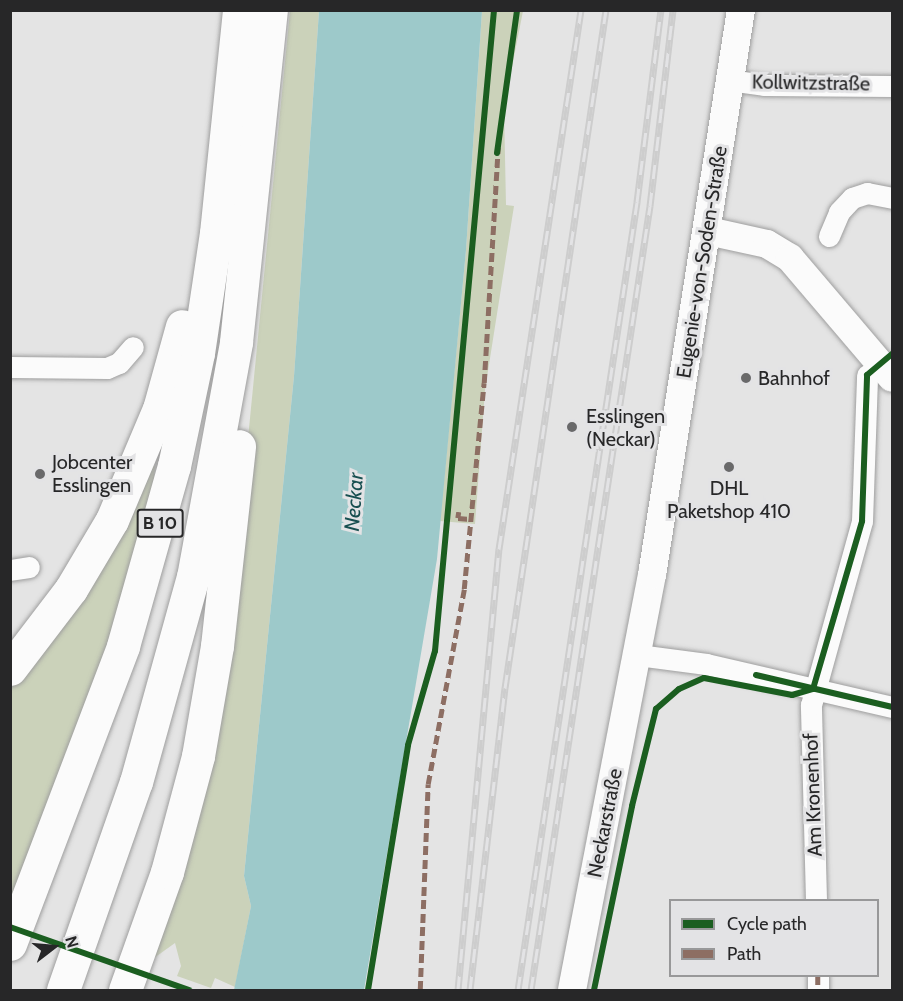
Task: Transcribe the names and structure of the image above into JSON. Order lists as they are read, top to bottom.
{
  "streets": {
    "highway": ["B 10"],
    "main road": ["Eugenie-von-Soden-Straße", "Neckarstraße"],
    "street": ["Kollwitzstraße", "Am Kronenhof"]
  },
  "crossings": [
    ["Kollwitzstraße", "Eugenie-von-Soden-Straße"],
    ["Eugenie-von-Soden-Straße", "Neckarstraße"]
  ],
  "water": ["Neckar"],
  "places": [
    "Bahnhof",
    "Esslingen (Neckar)",
    "DHL Paketshop 410",
    "Jobcenter Esslingen"
  ],
  "legend": ["Cycle path", "Path"],
  "north": "right"
}
